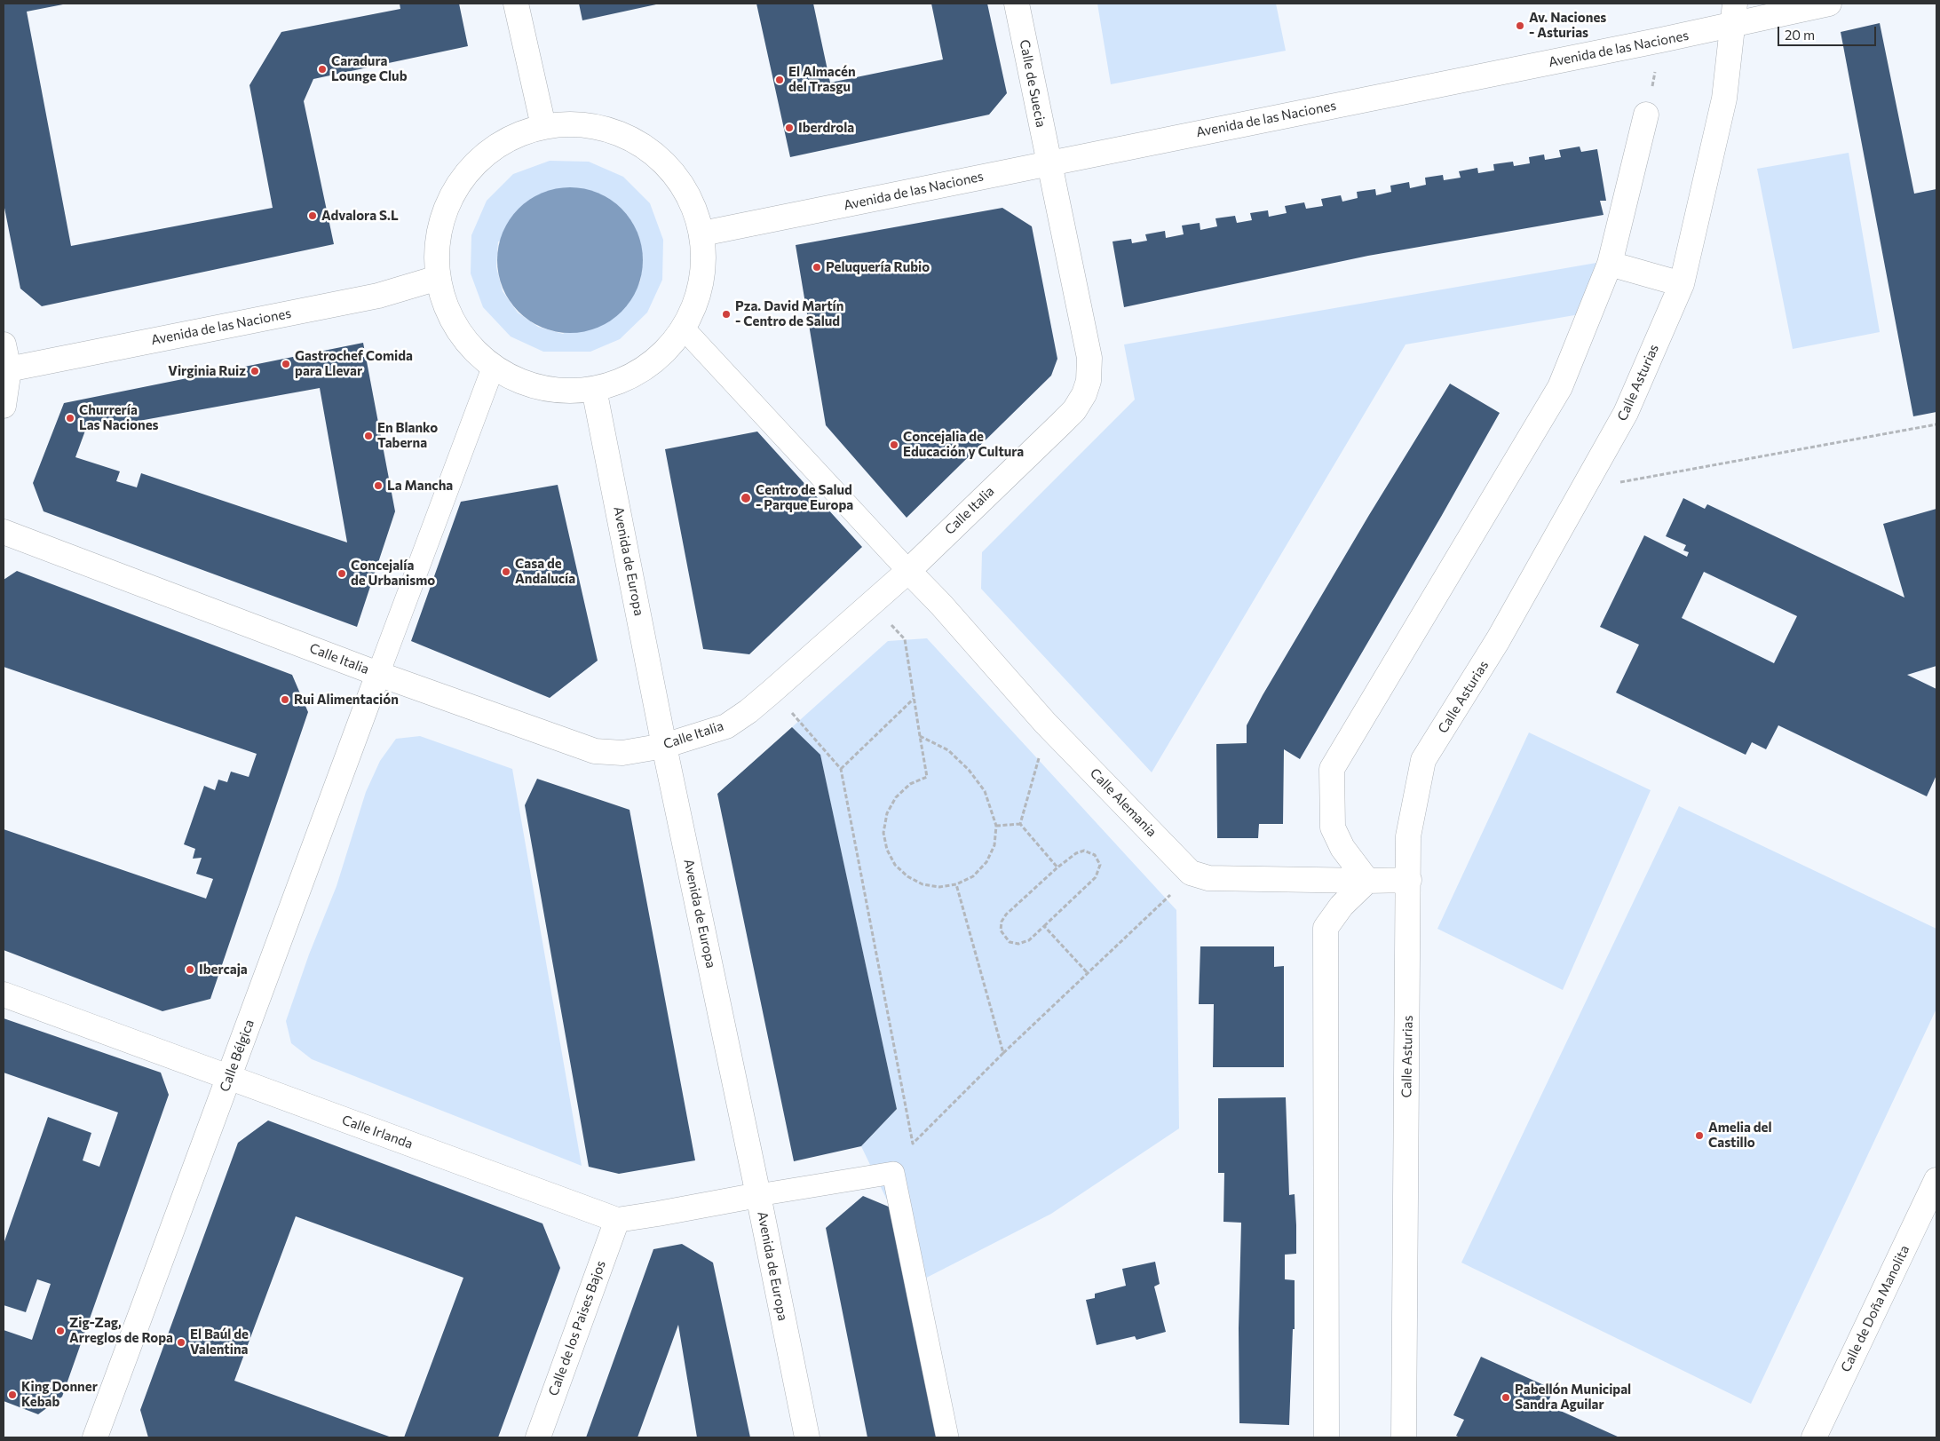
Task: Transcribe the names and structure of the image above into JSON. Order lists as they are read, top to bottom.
{
  "streets": {
    "street": [
      "Avenida de las Naciones",
      "Calle de Suecia",
      "Calle Asturias",
      "Calle Italia",
      "Avenida de Europa",
      "Calle Alemania",
      "Calle Bélgica",
      "Calle Irlanda",
      "Calle de Doña Manolita",
      "Calle de los Paises Bajos"
    ]
  },
  "crossings": [
    ["Avenida de las Naciones", "Calle de Suecia"],
    ["Avenida de las Naciones", "Calle Asturias"],
    ["Avenida de las Naciones", "Calle Italia"],
    ["Calle de Suecia", "Calle Italia"],
    ["Calle Italia", "Avenida de Europa"],
    ["Calle Italia", "Calle Alemania"],
    ["Calle Italia", "Calle Bélgica"],
    ["Avenida de Europa", "Calle Irlanda"],
    ["Calle Bélgica", "Calle Irlanda"],
    ["Calle Irlanda", "Calle de los Paises Bajos"]
  ],
  "places": [
    "Av. Naciones - Asturias",
    "Caradura Lounge Club",
    "El Almacén del Trasgu",
    "Iberdrola",
    "Advalora S.L",
    "Peluquería Rubio",
    "Pza. David Martín - Centro de Salud",
    "Gastrochef Comida para Llevar",
    "Virginia Ruiz",
    "Churrería Las Naciones",
    "En Blanko Taberna",
    "Concejalia de Educación y Cultura",
    "La Mancha",
    "Centro de Salud - Parque Europa",
    "Casa de Andalucía",
    "Concejalía de Urbanismo",
    "Rui Alimentación",
    "Ibercaja",
    "Amelia del Castillo",
    "Zig-Zag, Arreglos de Ropa",
    "El Baúl de Valentina",
    "King Donner Kebab",
    "Pabellón Municipal Sandra Aguilar"
  ],
  "scale_bar": "20 m"
}
